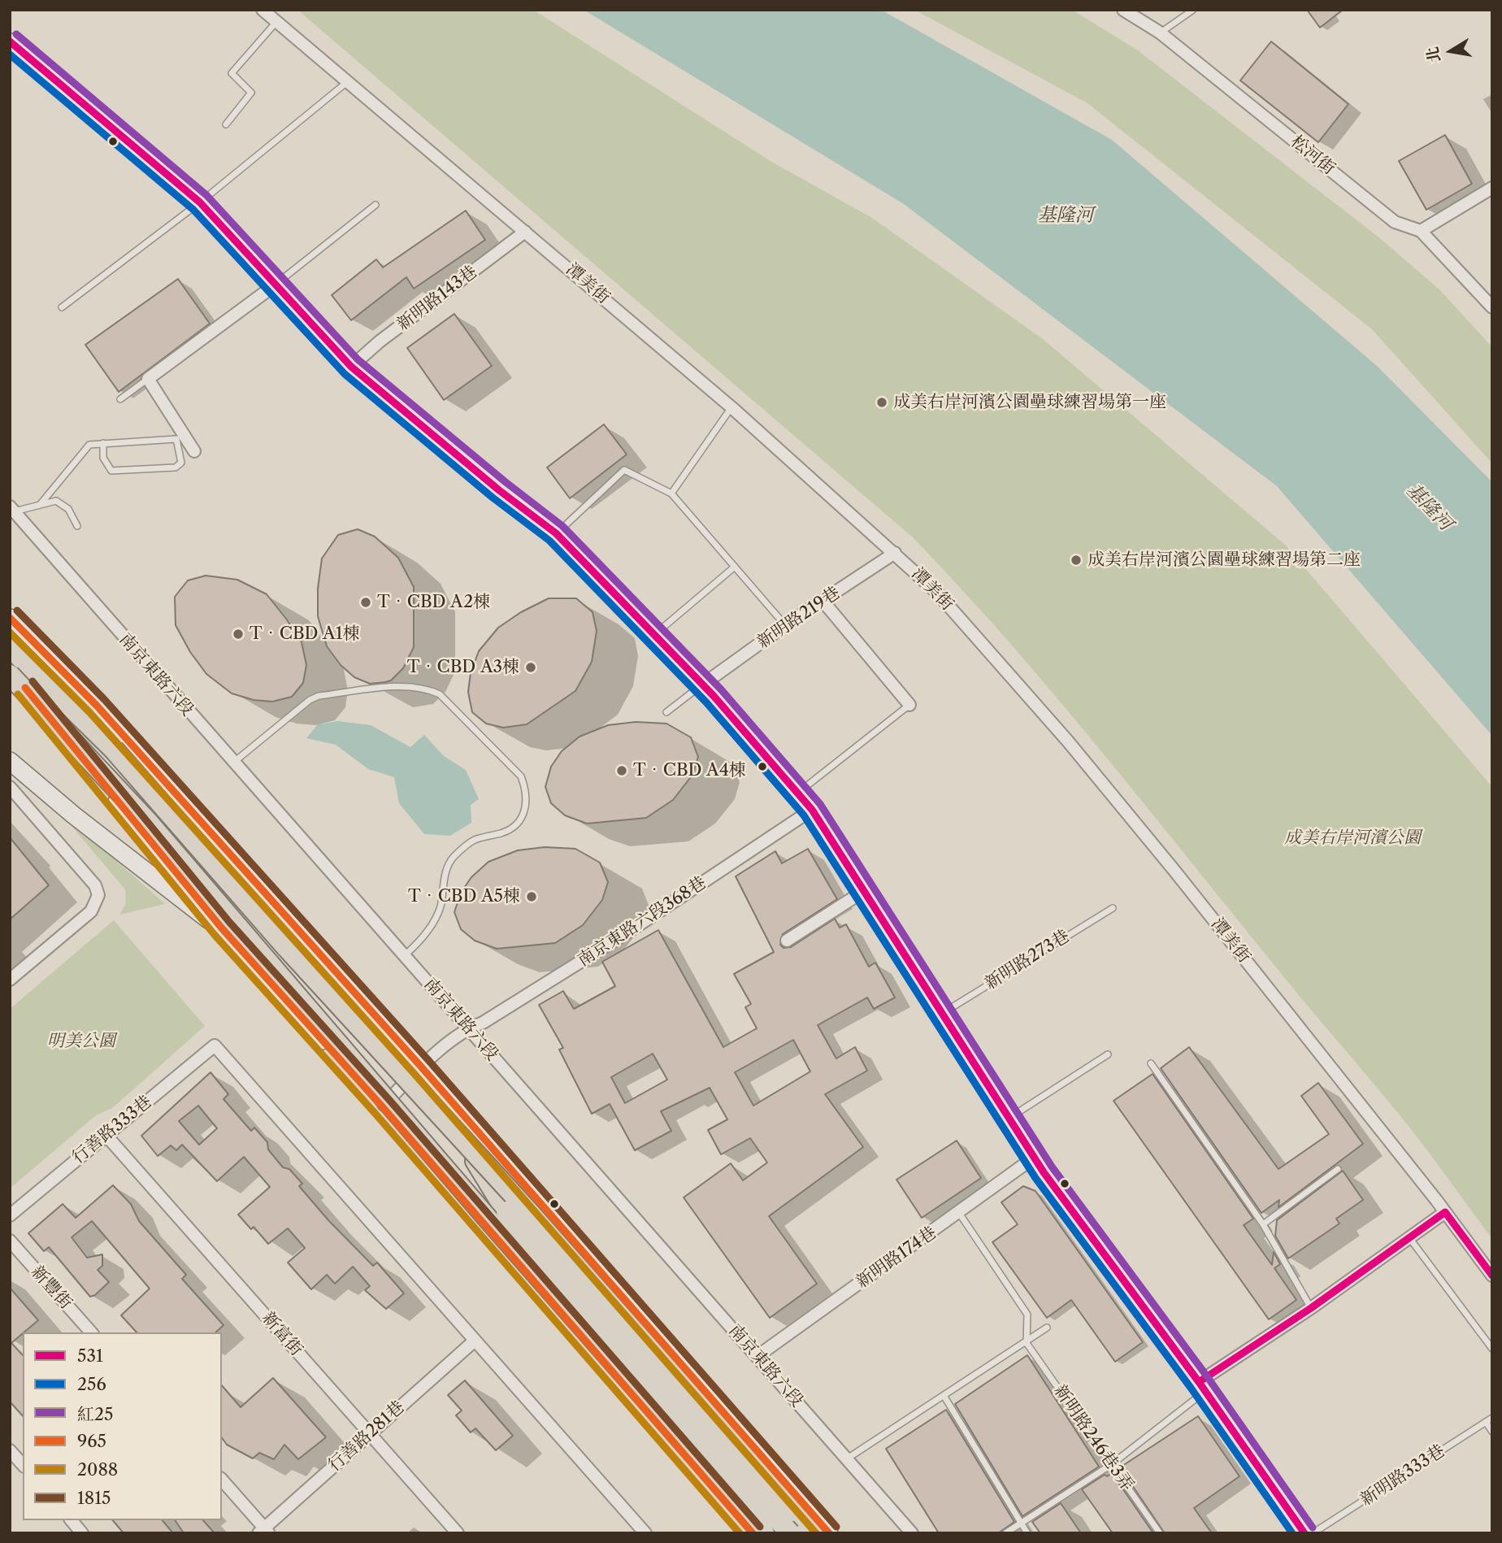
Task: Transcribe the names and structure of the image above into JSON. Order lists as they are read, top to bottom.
{
  "streets": {
    "street": [
      "松河街",
      "潭美街",
      "新明路143巷",
      "新明路219巷",
      "南京東路六段",
      "南京東路六段368巷",
      "行善路333巷",
      "新明路174巷",
      "新豐街",
      "新富街",
      "行善路281巷"
    ],
    "lane": ["新明路273巷", "新明路246巷3弄", "新明路333巷"]
  },
  "crossings": [
    ["潭美街", "新明路143巷"],
    ["潭美街", "新明路219巷"],
    ["南京東路六段", "南京東路六段368巷"],
    ["南京東路六段", "新明路174巷"],
    ["行善路333巷", "新富街"],
    ["行善路333巷", "行善路281巷"],
    ["新富街", "行善路281巷"]
  ],
  "water": ["基隆河"],
  "parks": ["成美右岸河濱公園", "明美公園"],
  "places": [
    "成美右岸河濱公園壘球練習場第一座",
    "成美右岸河濱公園壘球練習場第二座",
    "T．CBD A2棟",
    "T．CBD A1棟",
    "T．CBD A3棟",
    "T．CBD A4棟",
    "T．CBD A5棟"
  ],
  "lines": [
    "transit line 紅25",
    "transit line 531",
    "transit line 256",
    "transit line 1815",
    "transit line 965",
    "transit line 2088"
  ],
  "legend": [
    "531",
    "256",
    "紅25",
    "965",
    "2088",
    "1815"
  ],
  "north": "left"
}
